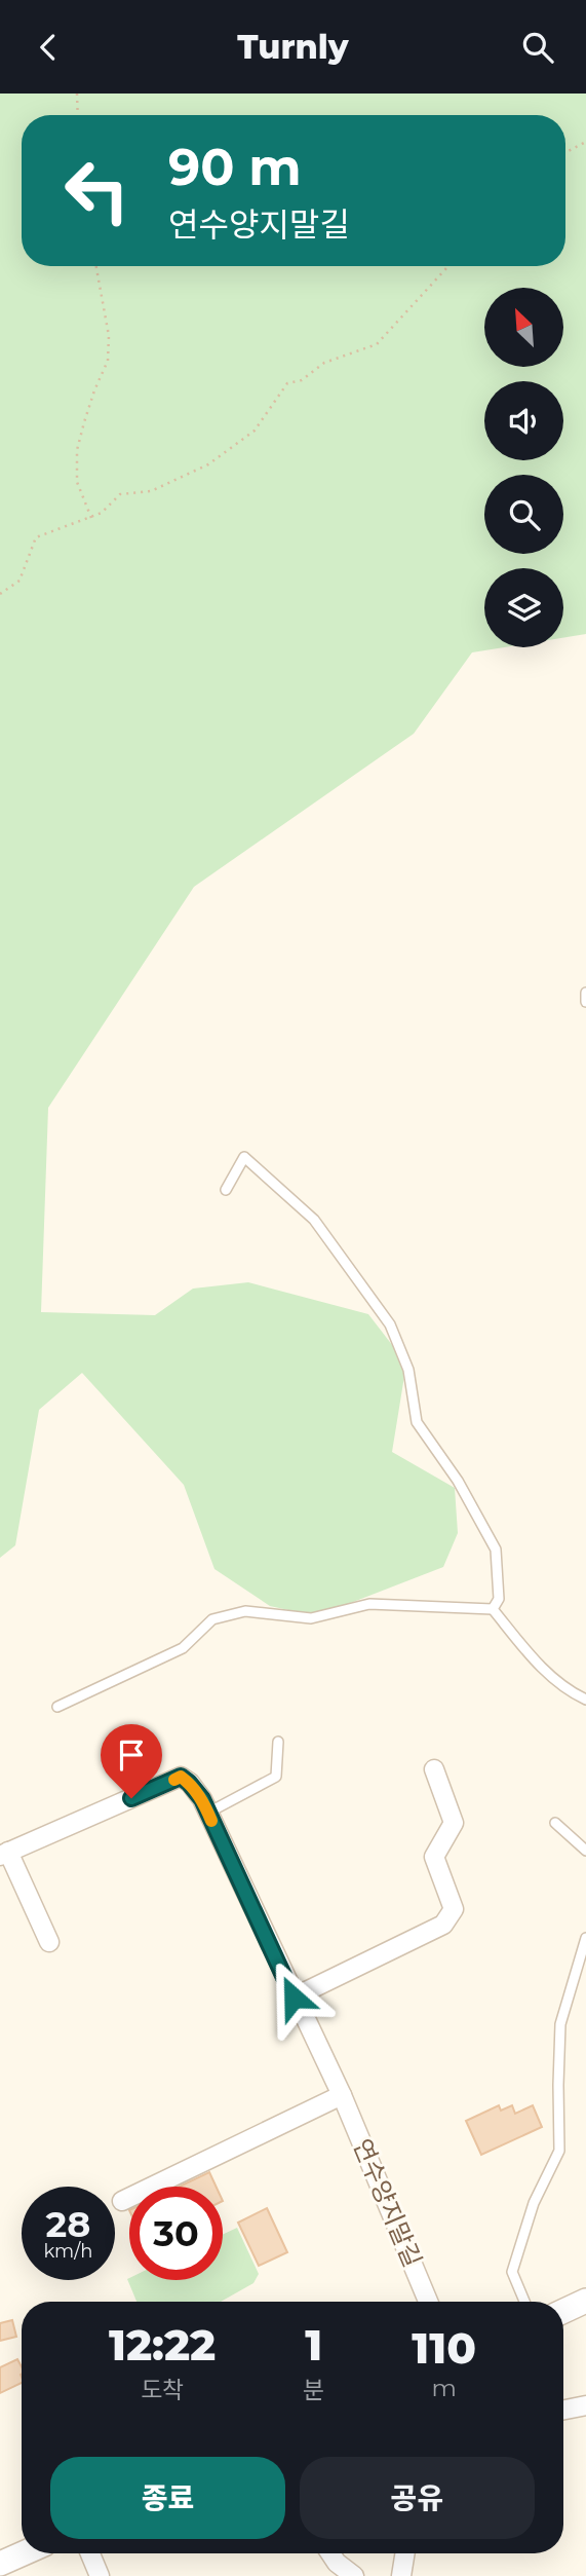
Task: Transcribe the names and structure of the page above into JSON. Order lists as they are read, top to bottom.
{
  "streets": {
    "street": ["연수양지말길"]
  },
  "north": "top left",
  "page": {
    "header": "Turnly",
    "turn": ["90 m", "연수양지말길"],
    "speed": "28 km/h",
    "limit": "30",
    "eta": [
      "12:22",
      "도착",
      "1",
      "분",
      "110",
      "m"
    ],
    "buttons": ["종료", "공유"]
  }
}
